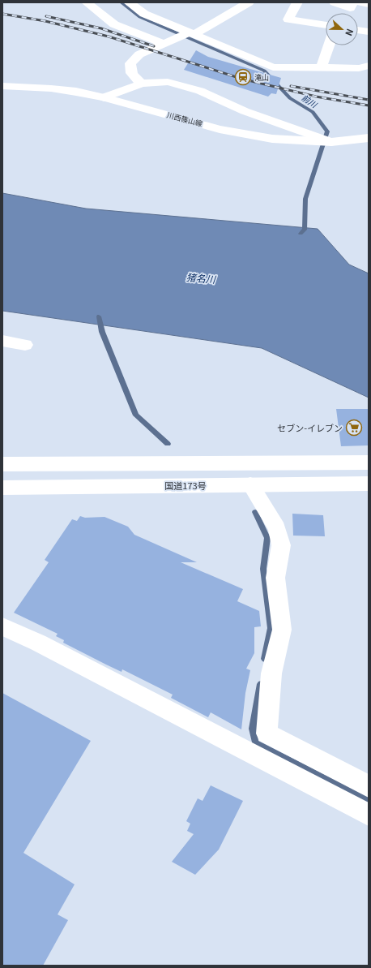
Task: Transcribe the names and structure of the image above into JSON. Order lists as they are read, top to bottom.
{
  "streets": {
    "main road": ["川西篠山線", "国道173号"]
  },
  "water": ["前川", "猪名川"],
  "places": {
    "station": ["滝山"],
    "supermarket": ["セブン-イレブン"]
  },
  "north": "right"
}
